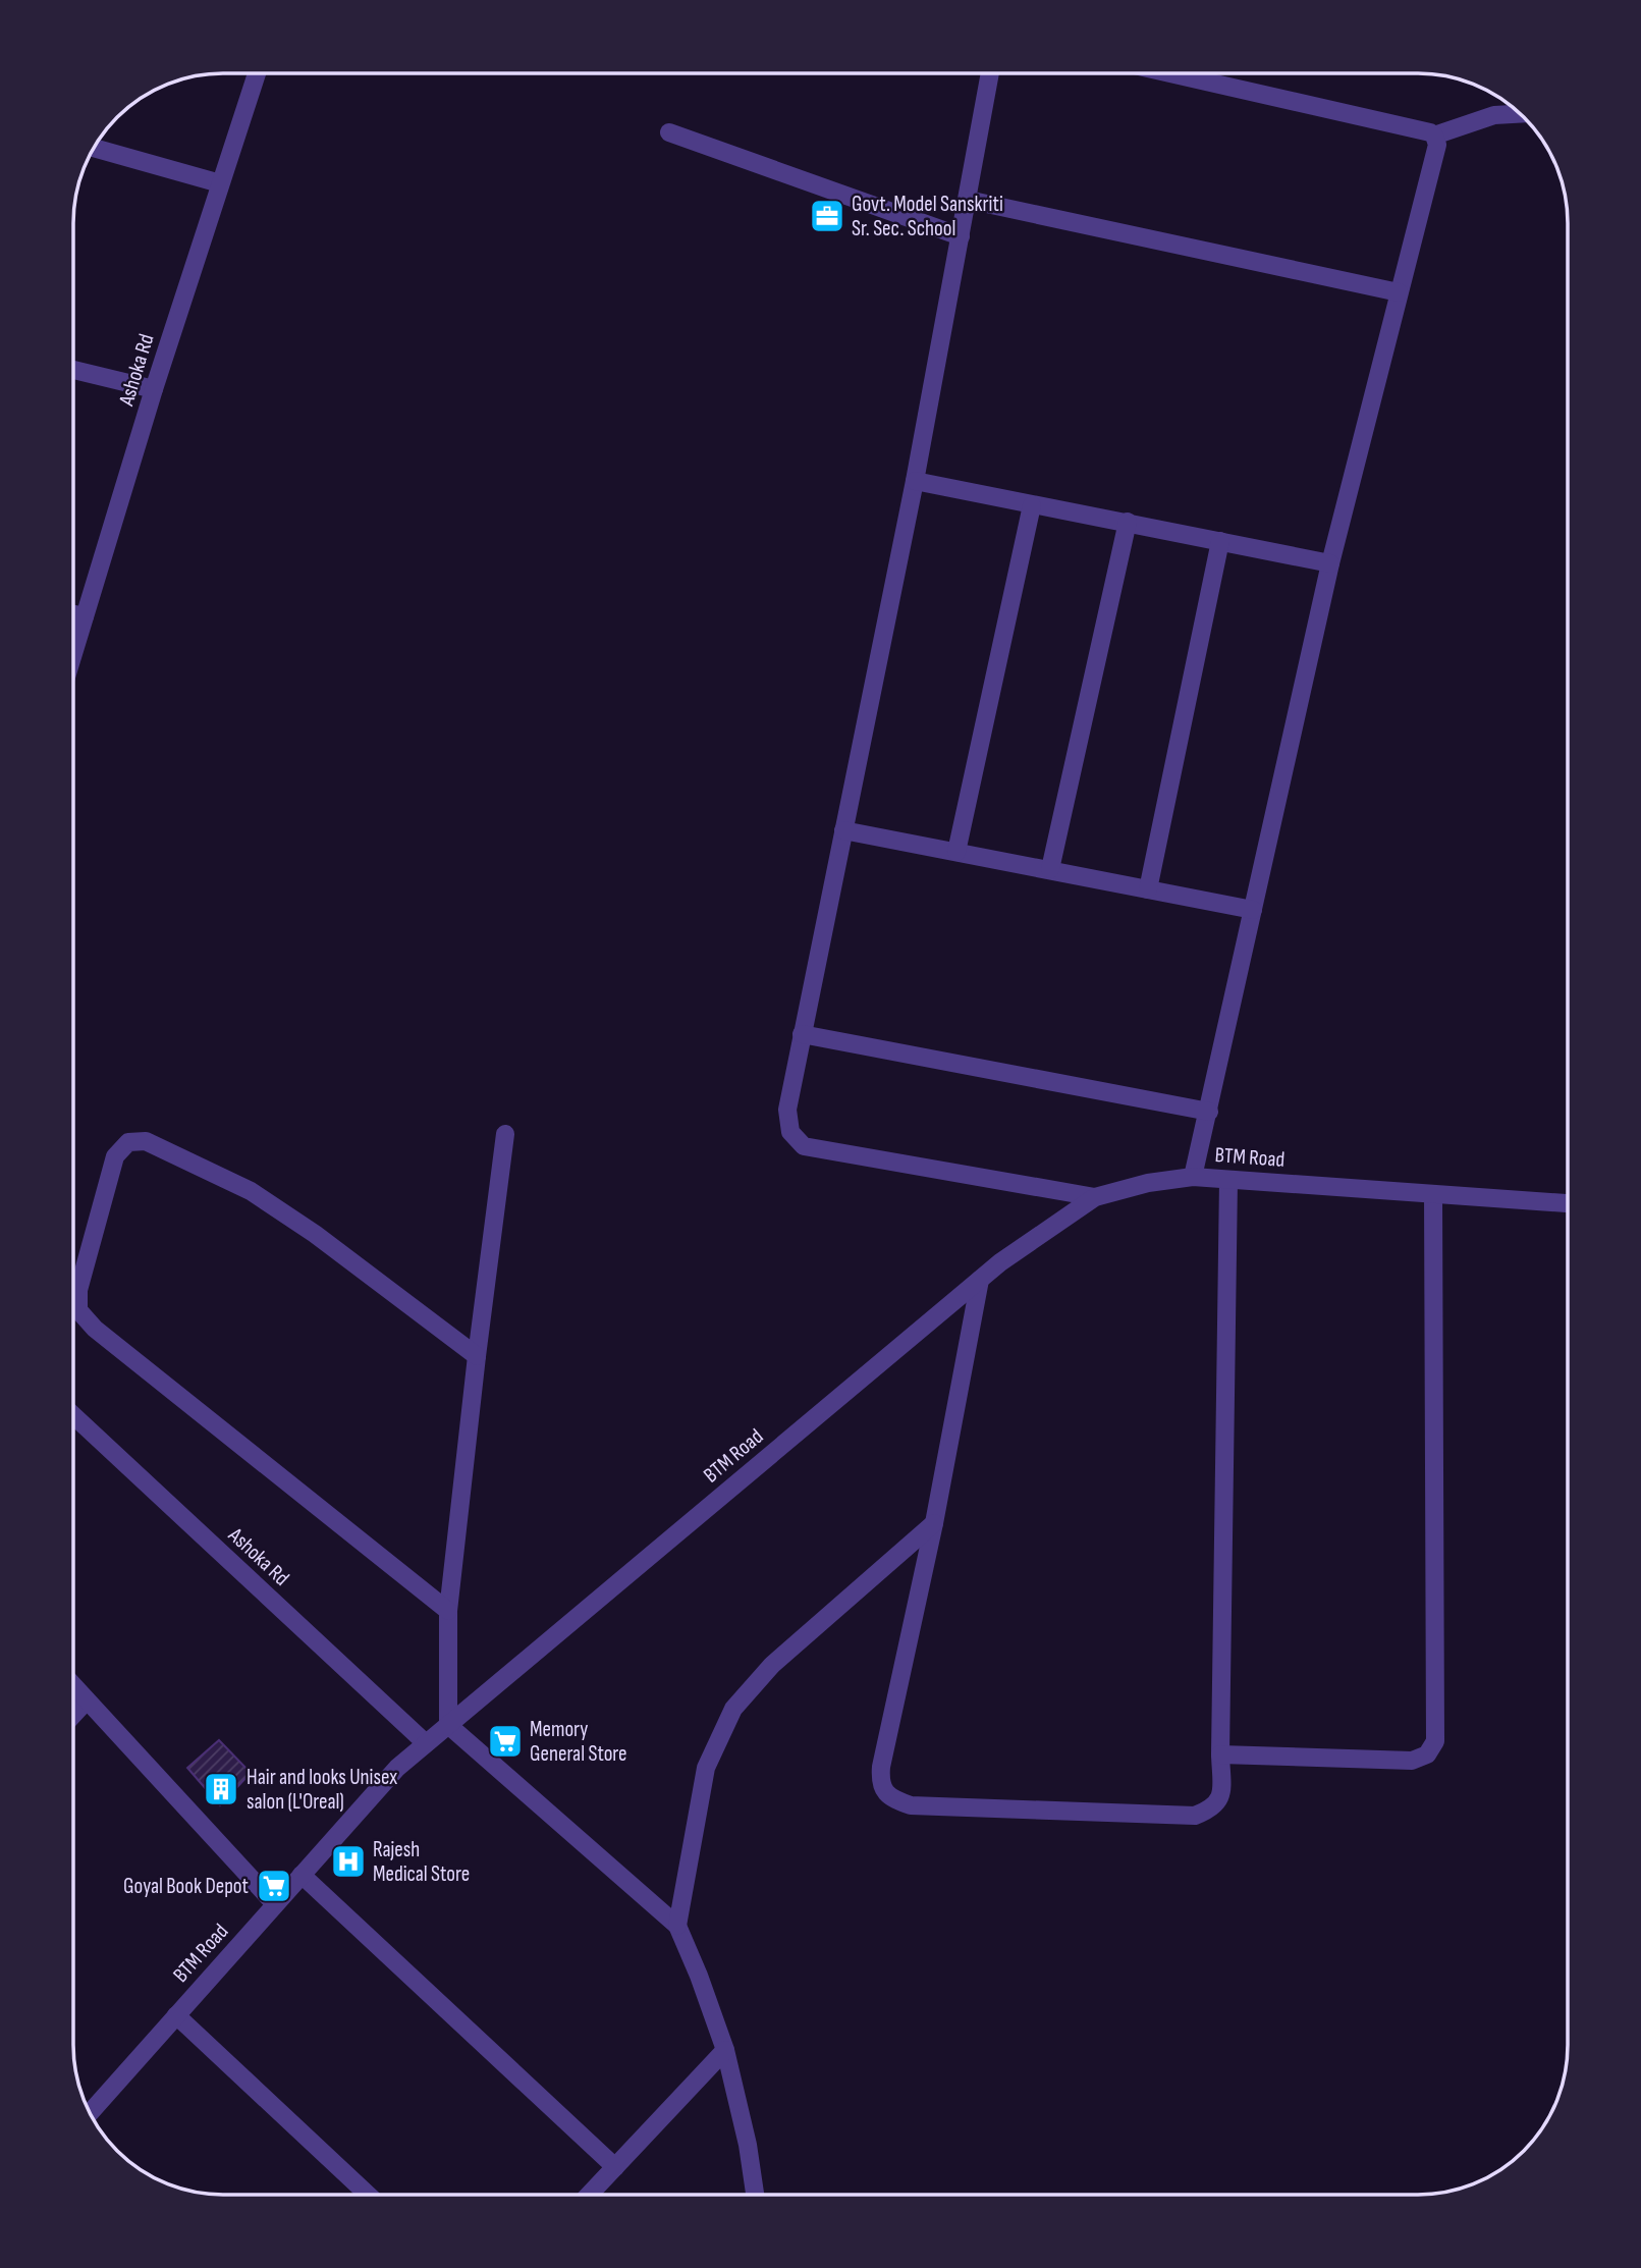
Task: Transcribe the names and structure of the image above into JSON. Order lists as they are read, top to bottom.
{
  "streets": {
    "street": ["Ashoka Rd", "BTM Road"]
  },
  "crossings": [
    ["Ashoka Rd", "BTM Road"]
  ],
  "places": {
    "office": ["Govt. Model Sanskriti Sr. Sec. School"],
    "supermarket": ["Memory General Store", "Goyal Book Depot"],
    "building": ["Hair and looks Unisex salon (L'Oreal)"],
    "hospital": ["Rajesh Medical Store"]
  }
}
